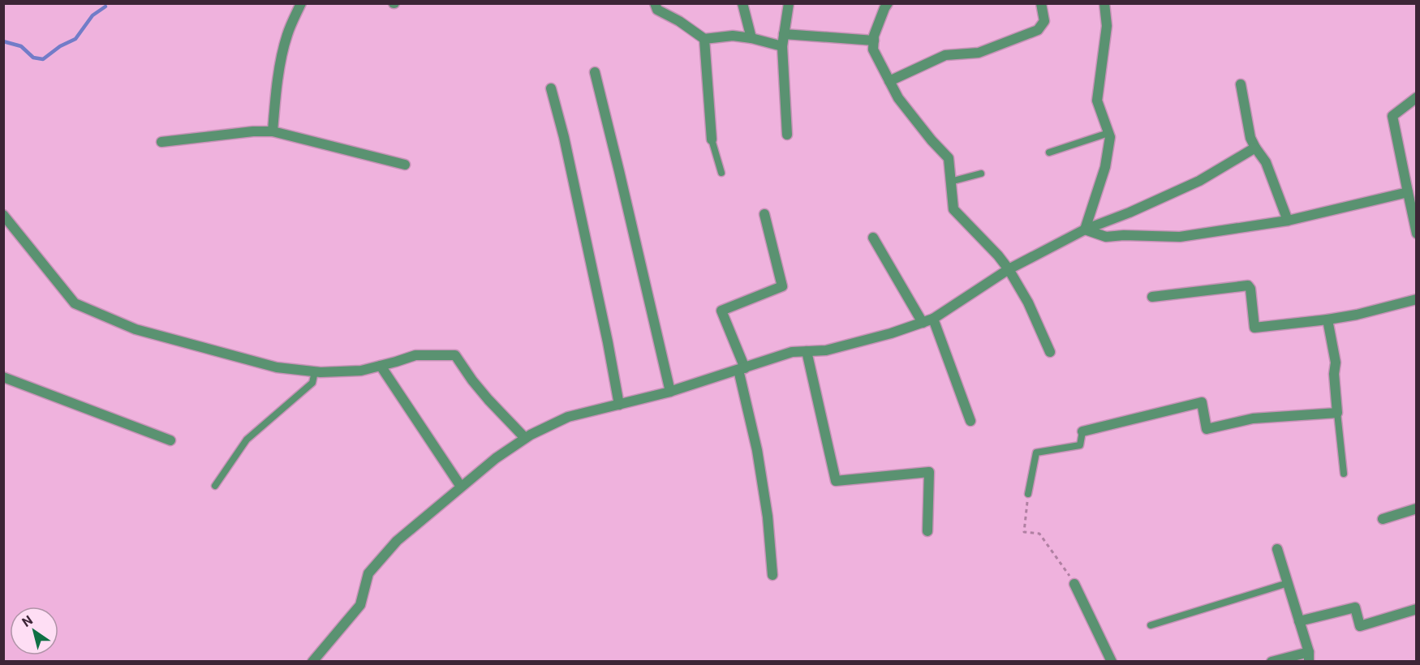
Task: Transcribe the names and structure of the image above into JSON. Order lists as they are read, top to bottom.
{
  "north": "top left"
}
